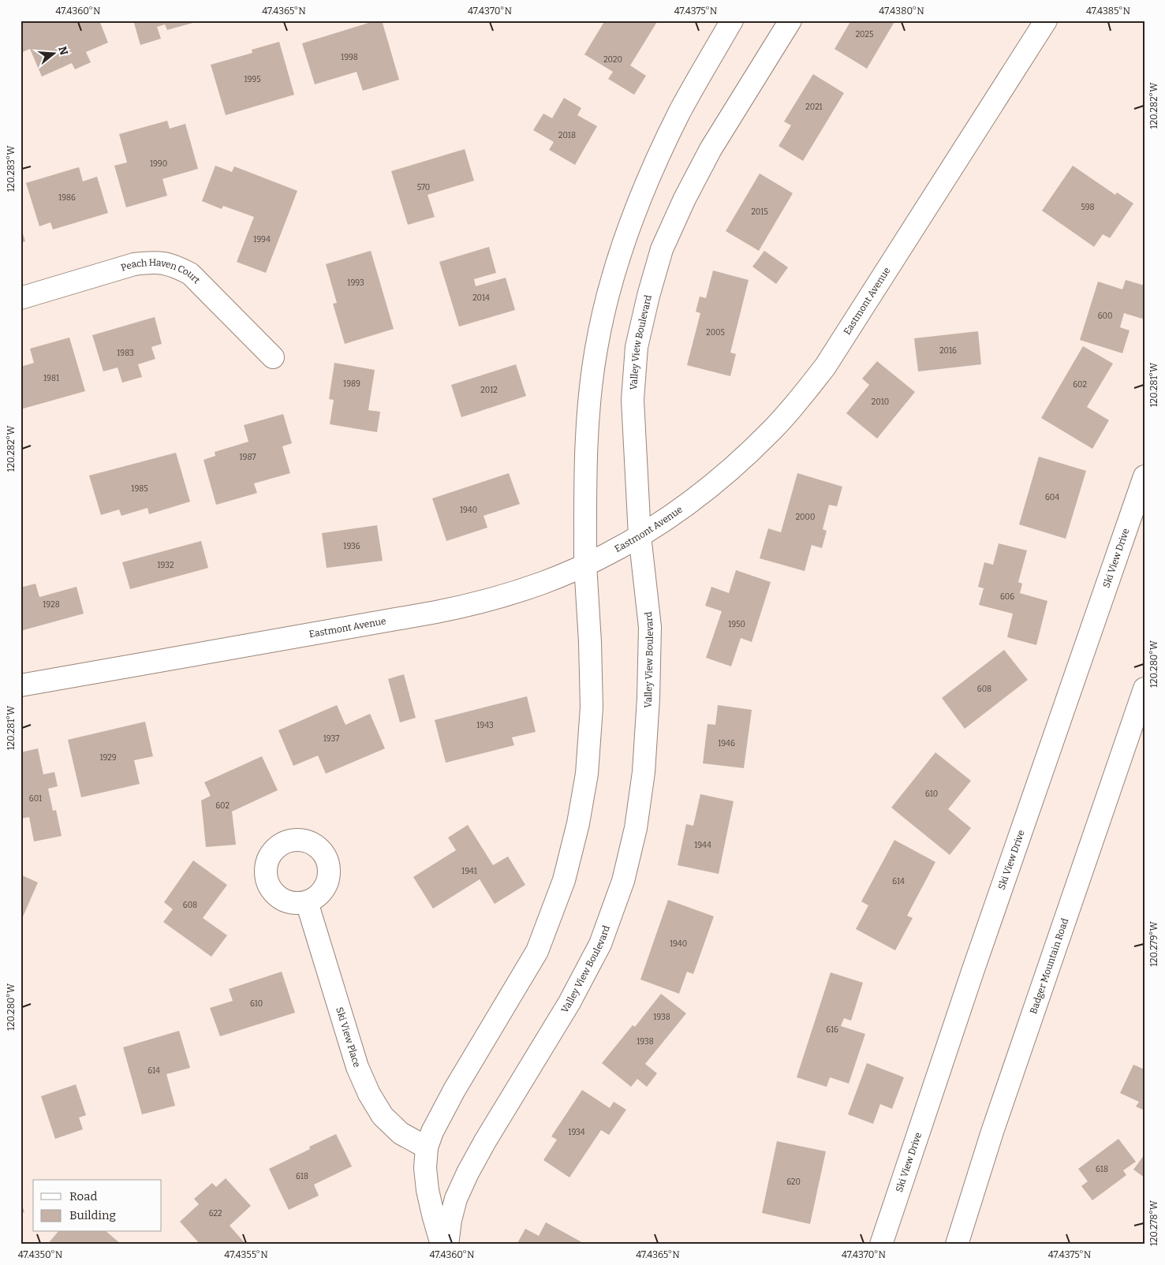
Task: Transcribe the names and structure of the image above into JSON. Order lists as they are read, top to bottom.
{
  "streets": {
    "street": [
      "Peach Haven Court",
      "Eastmont Avenue",
      "Valley View Boulevard",
      "Ski View Drive",
      "Badger Mountain Road",
      "Ski View Place"
    ]
  },
  "crossings": [
    ["Eastmont Avenue", "Valley View Boulevard"]
  ],
  "house_numbers": [
    "2025",
    "1998",
    "2020",
    "1995",
    "2021",
    "2018",
    "1990",
    "570",
    "1986",
    "598",
    "2015",
    "1994",
    "1993",
    "2014",
    "600",
    "2005",
    "2016",
    "1983",
    "1981",
    "1989",
    "602",
    "2012",
    "2010",
    "1987",
    "1985",
    "604",
    "1940",
    "2000",
    "1936",
    "1932",
    "606",
    "1928",
    "1950",
    "608",
    "1943",
    "1937",
    "1946",
    "1929",
    "610",
    "601",
    "602",
    "1944",
    "1941",
    "614",
    "608",
    "1940",
    "610",
    "1938",
    "616",
    "1938",
    "614",
    "1934",
    "618",
    "618",
    "620",
    "622"
  ],
  "legend": ["Road", "Building"],
  "north": "right",
  "coordinates": [
    "47.4360°N",
    "47.4365°N",
    "47.4370°N",
    "47.4375°N",
    "47.4380°N",
    "47.4385°N",
    "120.282°W",
    "120.283°W",
    "120.281°W",
    "120.280°W",
    "120.279°W",
    "120.278°W",
    "47.4350°N",
    "47.4355°N"
  ]
}
